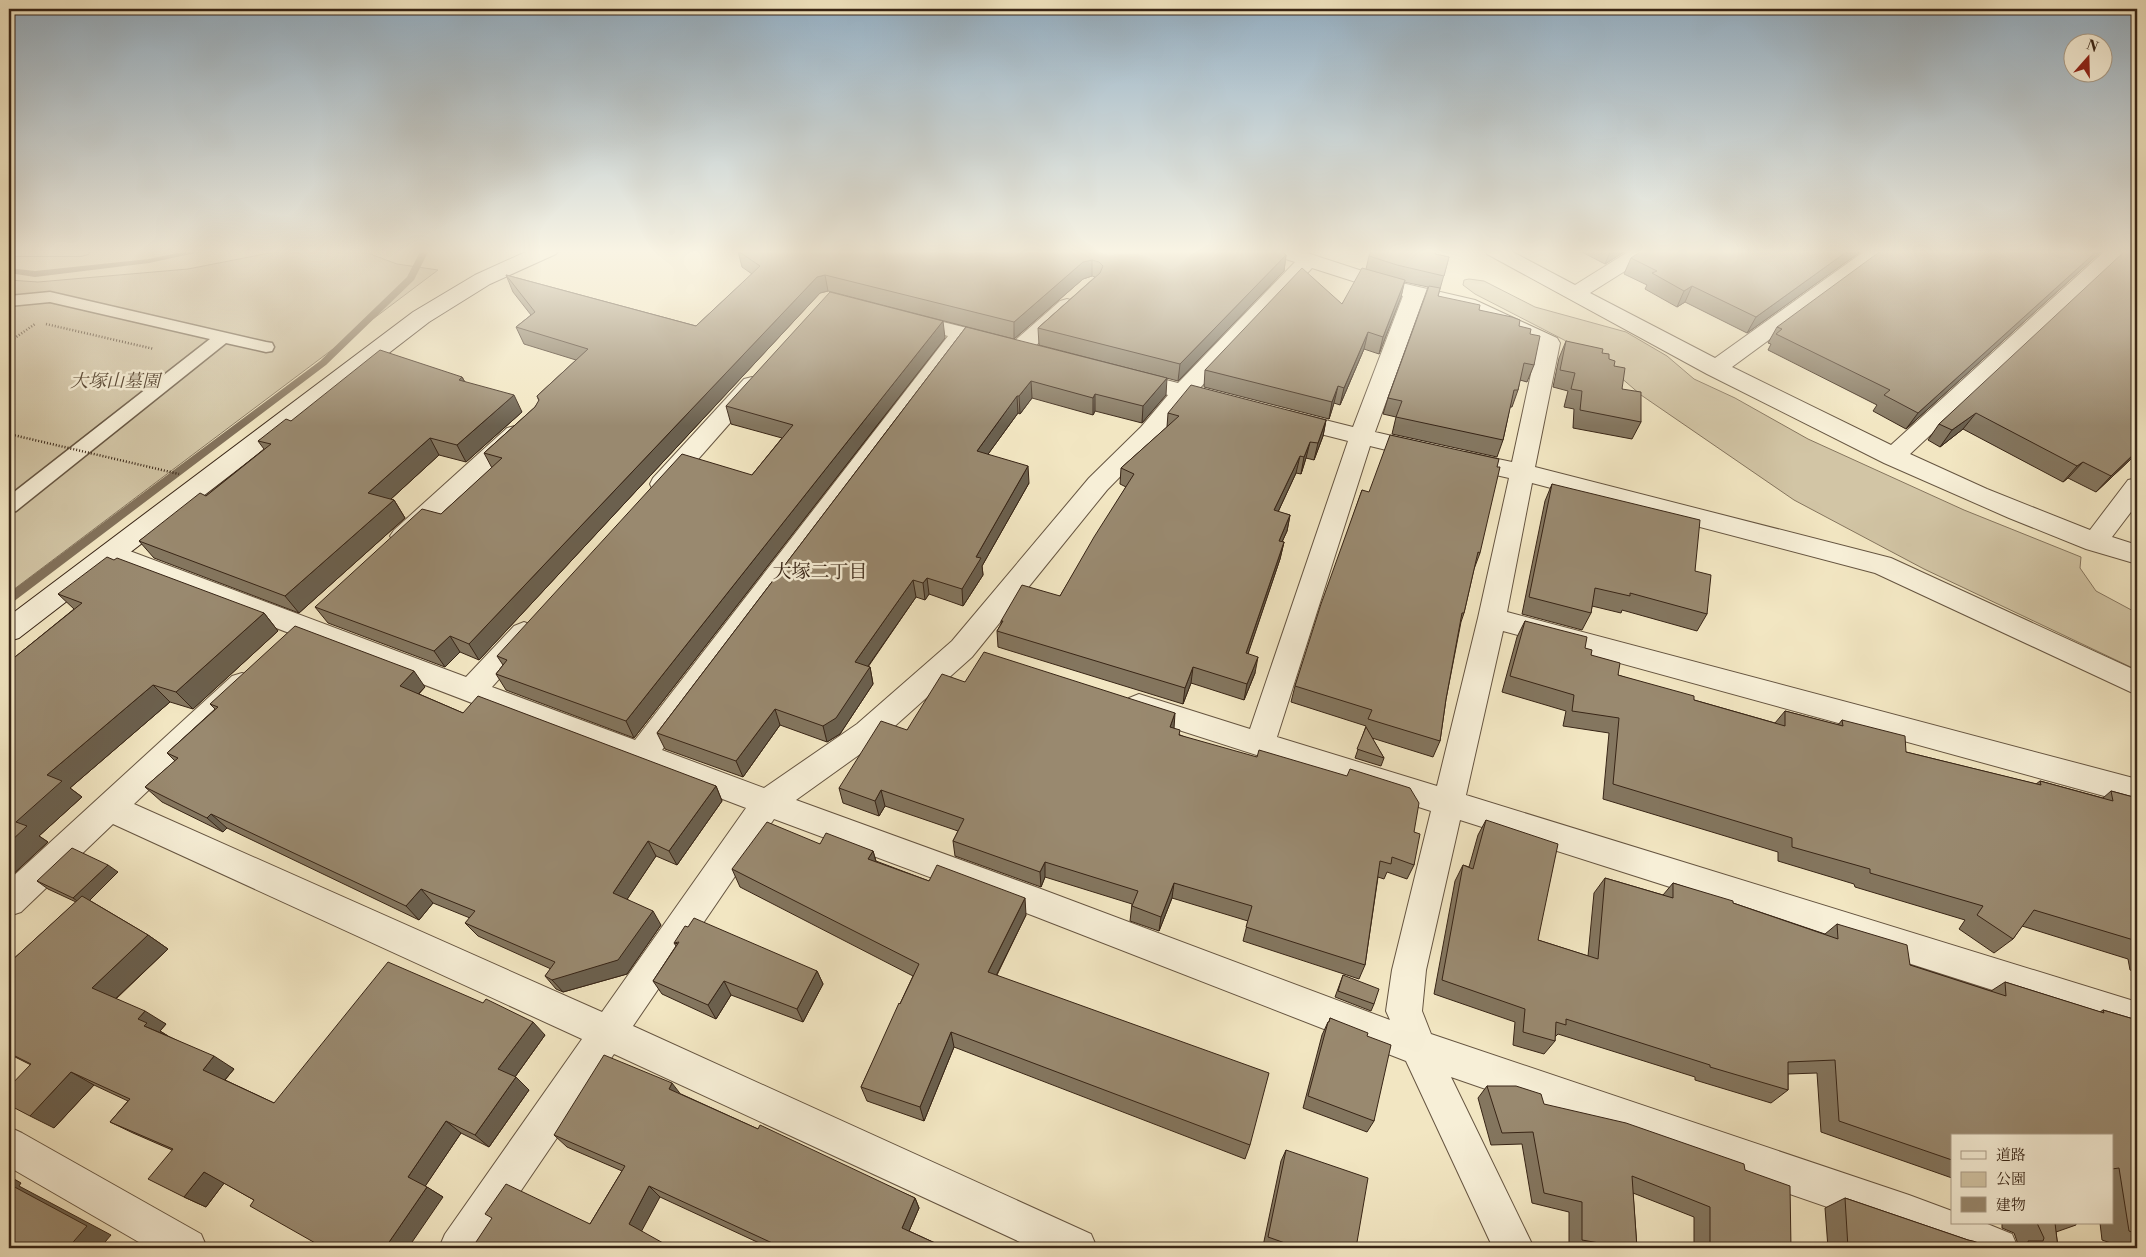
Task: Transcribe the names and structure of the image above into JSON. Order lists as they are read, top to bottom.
{
  "districts": ["大塚二丁目"],
  "parks": ["大塚山墓園"],
  "legend": ["道路", "公園", "建物"],
  "north": "top"
}
